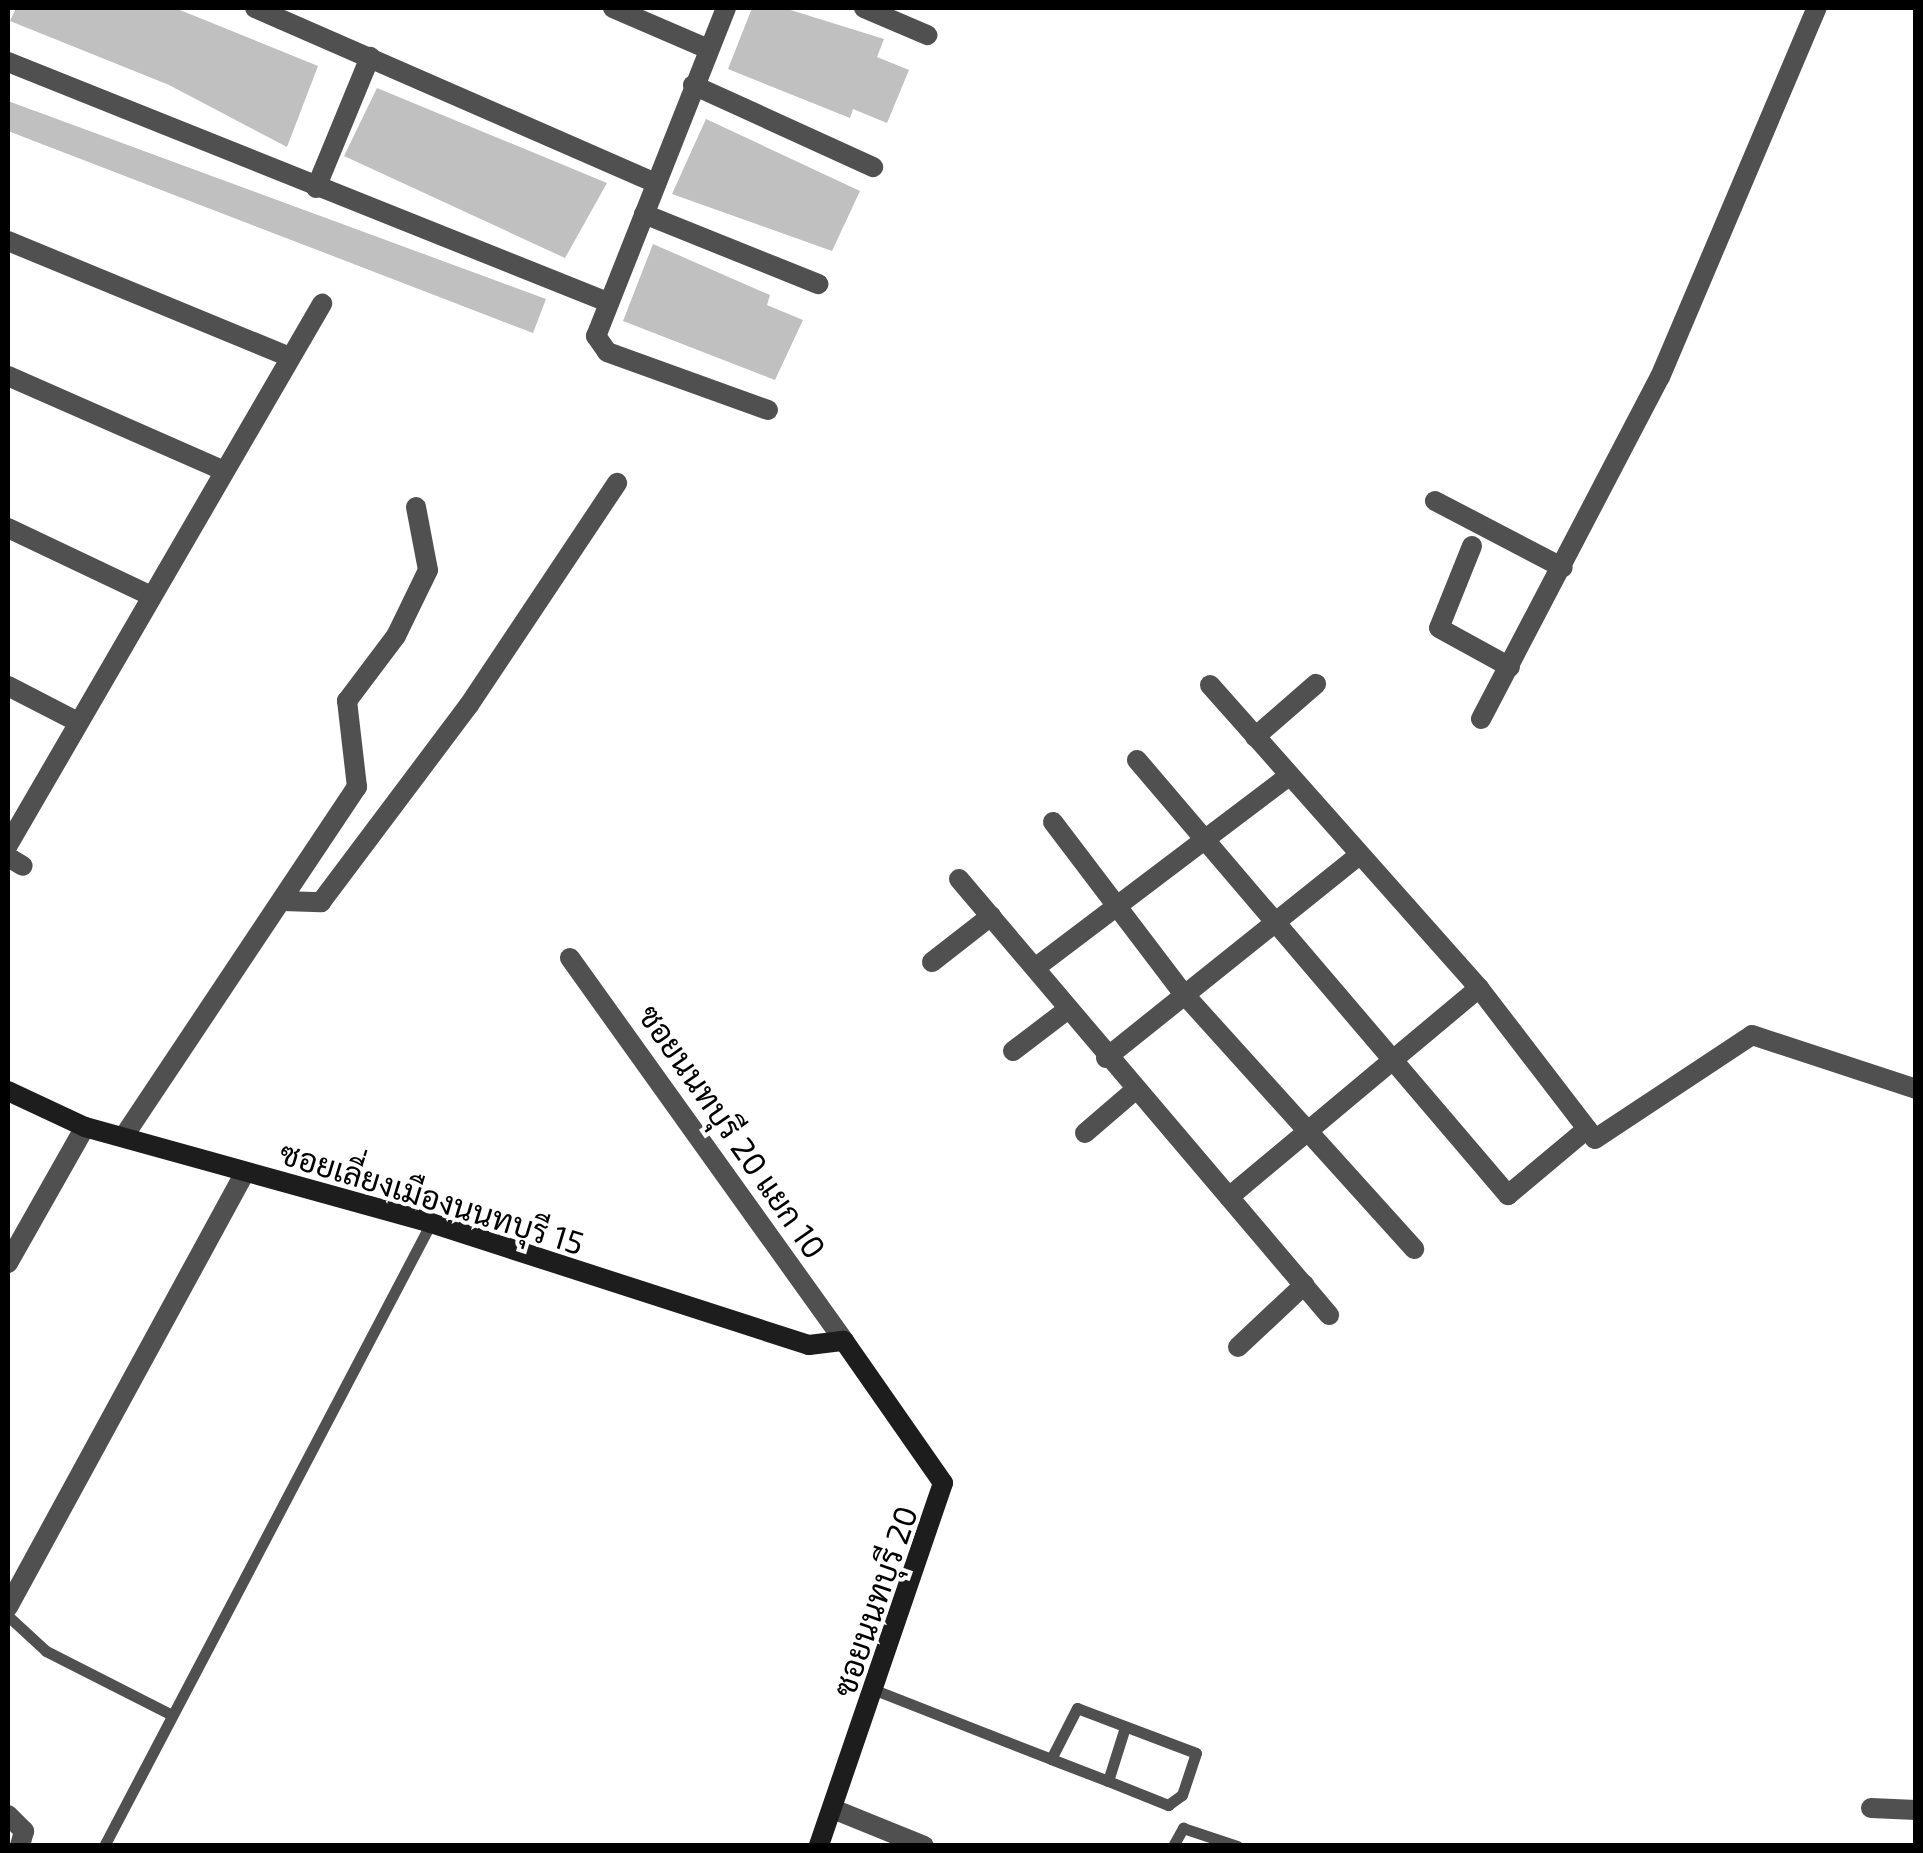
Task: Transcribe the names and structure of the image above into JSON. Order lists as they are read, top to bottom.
{
  "streets": {
    "street": ["ซอยนนทบุรี 20 แยก 10", "ซอยเลี่ยงเมืองนนทบุรี 15", "ซอยนนทบุรี 20"]
  },
  "crossings": [
    ["ซอยนนทบุรี 20 แยก 10", "ซอยเลี่ยงเมืองนนทบุรี 15"],
    ["ซอยนนทบุรี 20 แยก 10", "ซอยนนทบุรี 20"],
    ["ซอยเลี่ยงเมืองนนทบุรี 15", "ซอยนนทบุรี 20"]
  ]
}
